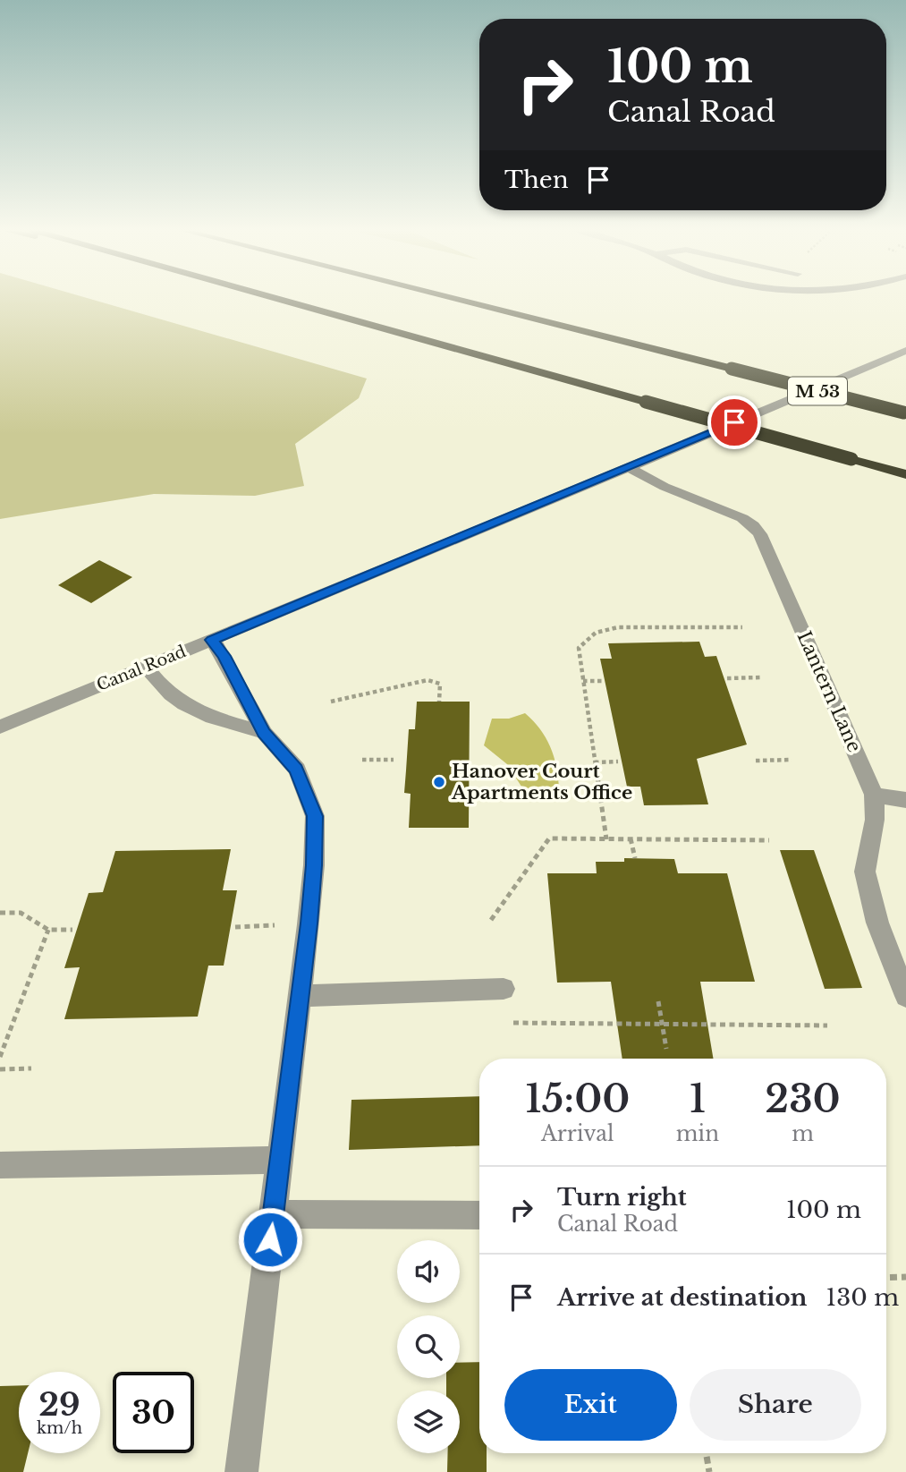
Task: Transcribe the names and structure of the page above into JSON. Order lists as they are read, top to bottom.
{
  "streets": {
    "highway": ["M 53"],
    "street": ["Canal Road", "Lantern Lane"]
  },
  "crossings": [
    ["Canal Road", "Lantern Lane"]
  ],
  "places": ["Hanover Court Apartments Office"],
  "page": {
    "turn": ["100 m", "Canal Road"],
    "then": "Then",
    "eta": [
      "15:00",
      "Arrival",
      "1",
      "min",
      "230",
      "m"
    ],
    "list": [
      {
        "name": "Turn right",
        "note": "Canal Road",
        "value": "100 m"
      },
      {
        "name": "Arrive at destination",
        "value": "130 m"
      }
    ],
    "buttons": ["Exit", "Share"],
    "speed": "29 km/h",
    "limit": "30"
  }
}
